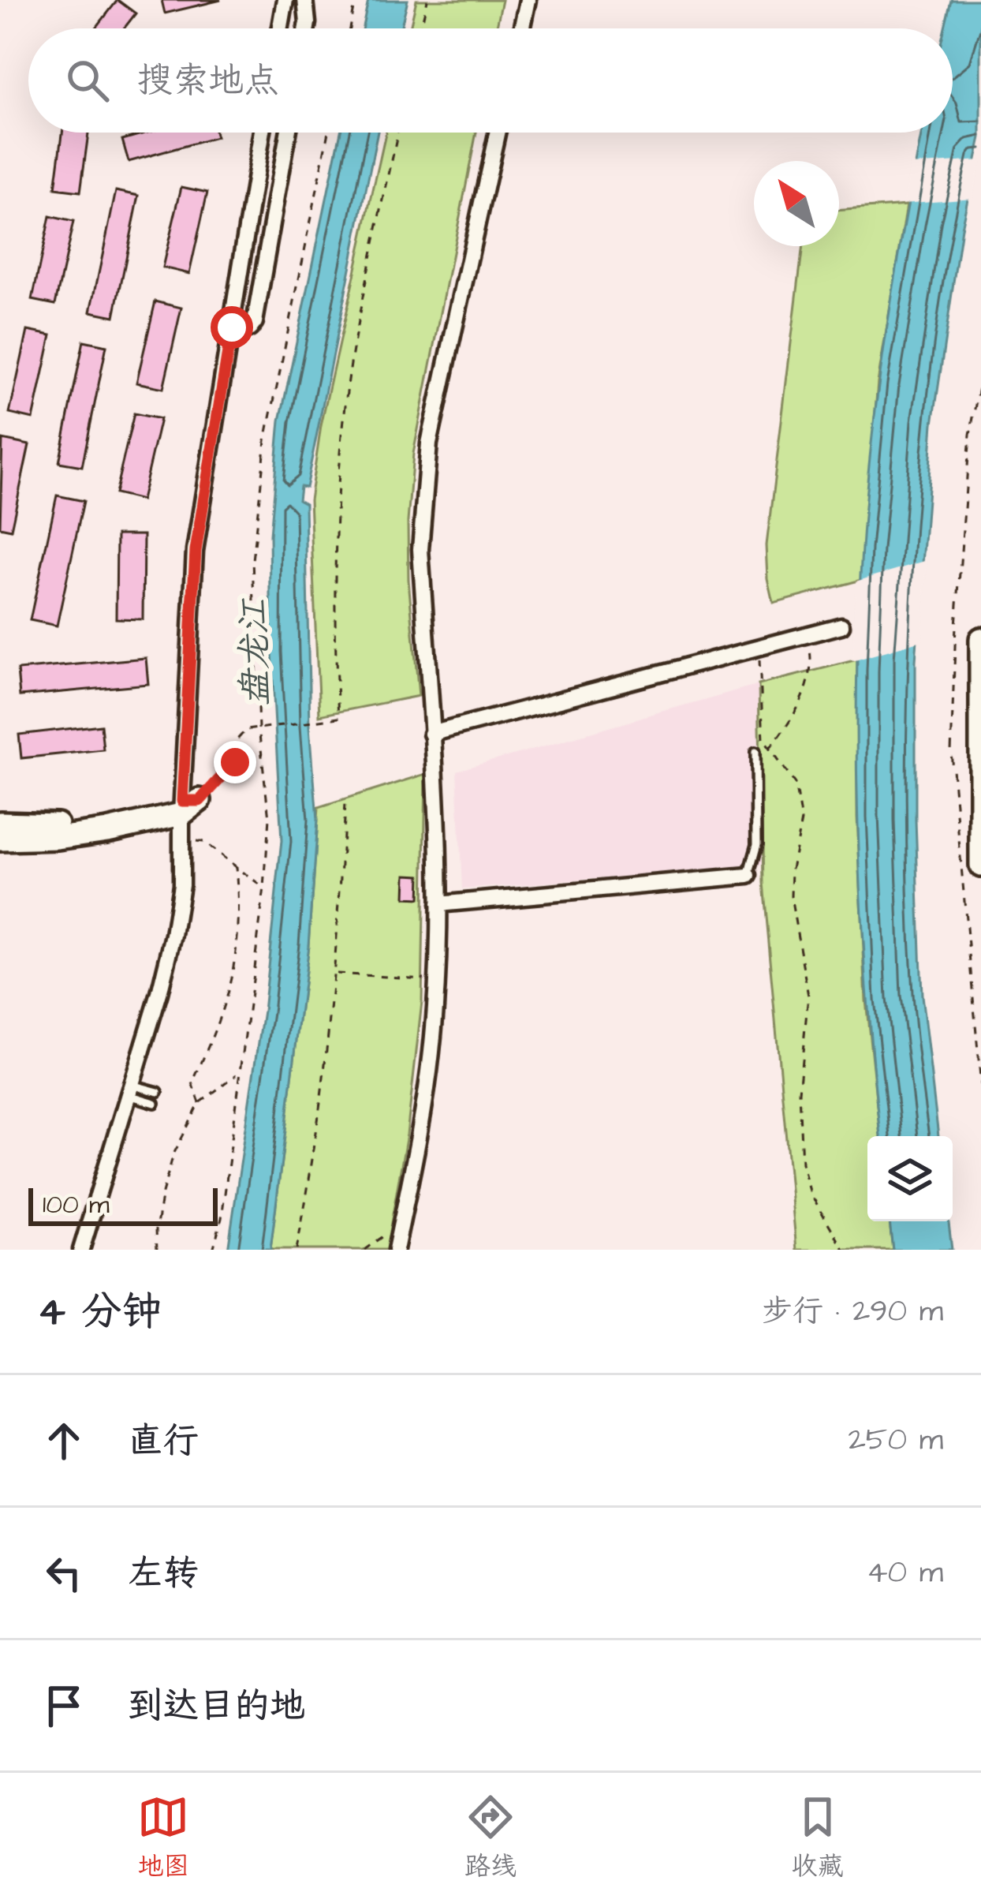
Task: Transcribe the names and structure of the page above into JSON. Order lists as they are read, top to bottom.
{
  "water": ["盘龙江"],
  "scale_bar": "100 m",
  "north": "top left",
  "page": {
    "search": "搜索地点",
    "scale": "100 m",
    "heading": ["4 分钟", "步行 · 290 m"],
    "list": [
      ["直行", "250 m"],
      ["左转", "40 m"],
      "到达目的地"
    ],
    "nav": ["地图", "路线", "收藏"]
  }
}
